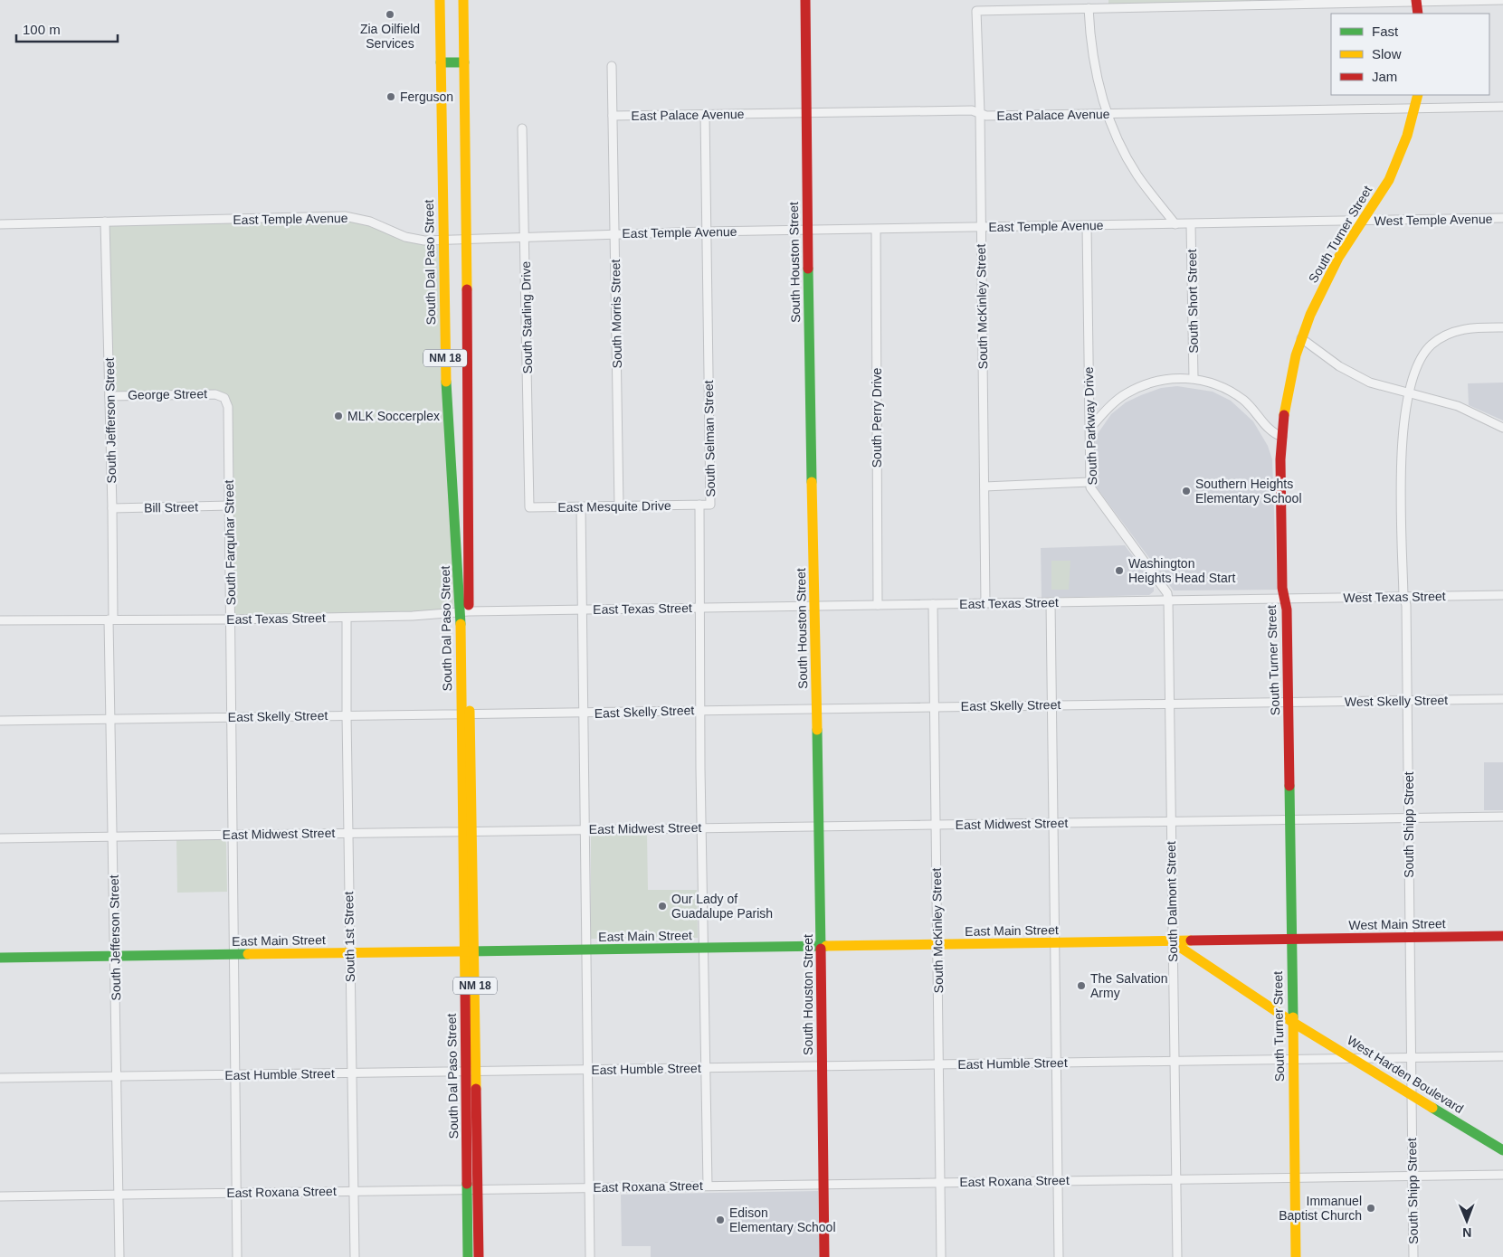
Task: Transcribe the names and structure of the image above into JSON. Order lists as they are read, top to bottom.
{
  "streets": {
    "main road": [
      "South Turner Street",
      "South Dal Paso Street",
      "South Houston Street",
      "NM 18",
      "West Main Street",
      "East Main Street",
      "West Harden Boulevard"
    ],
    "street": [
      "East Palace Avenue",
      "East Temple Avenue",
      "West Temple Avenue",
      "South Short Street",
      "South McKinley Street",
      "South Morris Street",
      "South Starling Drive",
      "George Street",
      "South Perry Drive",
      "South Jefferson Street",
      "South Parkway Drive",
      "South Selman Street",
      "East Mesquite Drive",
      "Bill Street",
      "South Farquhar Street",
      "West Texas Street",
      "East Texas Street",
      "West Skelly Street",
      "East Skelly Street",
      "East Midwest Street",
      "South Shipp Street",
      "South Dalmont Street",
      "South 1st Street",
      "East Humble Street",
      "East Roxana Street"
    ]
  },
  "crossings": [
    ["East Palace Avenue", "South Turner Street"],
    ["East Palace Avenue", "South Houston Street"],
    ["East Palace Avenue", "South McKinley Street"],
    ["East Palace Avenue", "South Morris Street"],
    ["East Palace Avenue", "South Selman Street"],
    ["East Temple Avenue", "West Temple Avenue"],
    ["East Temple Avenue", "South Turner Street"],
    ["East Temple Avenue", "South Dal Paso Street"],
    ["East Temple Avenue", "South Houston Street"],
    ["East Temple Avenue", "South Short Street"],
    ["East Temple Avenue", "South McKinley Street"],
    ["East Temple Avenue", "South Morris Street"],
    ["East Temple Avenue", "South Starling Drive"],
    ["East Temple Avenue", "South Perry Drive"],
    ["East Temple Avenue", "South Jefferson Street"],
    ["East Temple Avenue", "South Parkway Drive"],
    ["East Temple Avenue", "South Selman Street"],
    ["West Temple Avenue", "South Turner Street"],
    ["South Turner Street", "West Texas Street"],
    ["South Turner Street", "East Texas Street"],
    ["South Turner Street", "West Skelly Street"],
    ["South Turner Street", "East Skelly Street"],
    ["South Turner Street", "East Midwest Street"],
    ["South Turner Street", "West Main Street"],
    ["South Turner Street", "East Main Street"],
    ["South Turner Street", "East Humble Street"],
    ["South Turner Street", "West Harden Boulevard"],
    ["South Turner Street", "East Roxana Street"],
    ["South Dal Paso Street", "East Texas Street"],
    ["South Dal Paso Street", "East Skelly Street"],
    ["South Dal Paso Street", "East Midwest Street"],
    ["South Dal Paso Street", "East Main Street"],
    ["South Dal Paso Street", "East Humble Street"],
    ["South Dal Paso Street", "East Roxana Street"],
    ["South Houston Street", "East Texas Street"],
    ["South Houston Street", "East Skelly Street"],
    ["South Houston Street", "East Midwest Street"],
    ["South Houston Street", "East Main Street"],
    ["South Houston Street", "East Humble Street"],
    ["South Houston Street", "East Roxana Street"],
    ["South McKinley Street", "East Texas Street"],
    ["South McKinley Street", "East Skelly Street"],
    ["South McKinley Street", "East Midwest Street"],
    ["South McKinley Street", "East Main Street"],
    ["South McKinley Street", "East Humble Street"],
    ["South McKinley Street", "East Roxana Street"],
    ["South Morris Street", "East Mesquite Drive"],
    ["South Starling Drive", "East Mesquite Drive"],
    ["George Street", "South Jefferson Street"],
    ["George Street", "South Farquhar Street"],
    ["South Perry Drive", "East Texas Street"],
    ["South Jefferson Street", "Bill Street"],
    ["South Jefferson Street", "East Texas Street"],
    ["South Jefferson Street", "East Skelly Street"],
    ["South Jefferson Street", "East Midwest Street"],
    ["South Jefferson Street", "East Main Street"],
    ["South Jefferson Street", "East Humble Street"],
    ["South Jefferson Street", "East Roxana Street"],
    ["South Parkway Drive", "East Texas Street"],
    ["South Parkway Drive", "South Dalmont Street"],
    ["South Selman Street", "East Mesquite Drive"],
    ["South Selman Street", "East Texas Street"],
    ["South Selman Street", "East Skelly Street"],
    ["South Selman Street", "East Midwest Street"],
    ["South Selman Street", "East Main Street"],
    ["South Selman Street", "East Humble Street"],
    ["South Selman Street", "East Roxana Street"],
    ["Bill Street", "South Farquhar Street"],
    ["South Farquhar Street", "East Texas Street"],
    ["South Farquhar Street", "East Skelly Street"],
    ["South Farquhar Street", "East Midwest Street"],
    ["South Farquhar Street", "East Main Street"],
    ["South Farquhar Street", "East Humble Street"],
    ["South Farquhar Street", "East Roxana Street"],
    ["West Texas Street", "East Texas Street"],
    ["West Texas Street", "South Shipp Street"],
    ["East Texas Street", "South Dalmont Street"],
    ["East Texas Street", "South 1st Street"],
    ["West Skelly Street", "East Skelly Street"],
    ["West Skelly Street", "South Shipp Street"],
    ["East Skelly Street", "South Dalmont Street"],
    ["East Skelly Street", "South 1st Street"],
    ["East Midwest Street", "South Shipp Street"],
    ["East Midwest Street", "South Dalmont Street"],
    ["East Midwest Street", "South 1st Street"],
    ["South Shipp Street", "West Main Street"],
    ["South Shipp Street", "East Humble Street"],
    ["South Shipp Street", "West Harden Boulevard"],
    ["South Shipp Street", "East Roxana Street"],
    ["South Dalmont Street", "East Main Street"],
    ["South Dalmont Street", "East Humble Street"],
    ["South Dalmont Street", "West Harden Boulevard"],
    ["South Dalmont Street", "East Roxana Street"],
    ["West Main Street", "East Main Street"],
    ["East Main Street", "South 1st Street"],
    ["East Main Street", "West Harden Boulevard"],
    ["South 1st Street", "East Humble Street"],
    ["South 1st Street", "East Roxana Street"],
    ["East Humble Street", "West Harden Boulevard"]
  ],
  "places": [
    "Zia Oilfield Services",
    "Ferguson",
    "MLK Soccerplex",
    "Southern Heights Elementary School",
    "Washington Heights Head Start",
    "Our Lady of Guadalupe Parish",
    "The Salvation Army",
    "Immanuel Baptist Church",
    "Edison Elementary School"
  ],
  "legend": ["Fast", "Slow", "Jam"],
  "scale_bar": "100 m",
  "north": "bottom"
}
